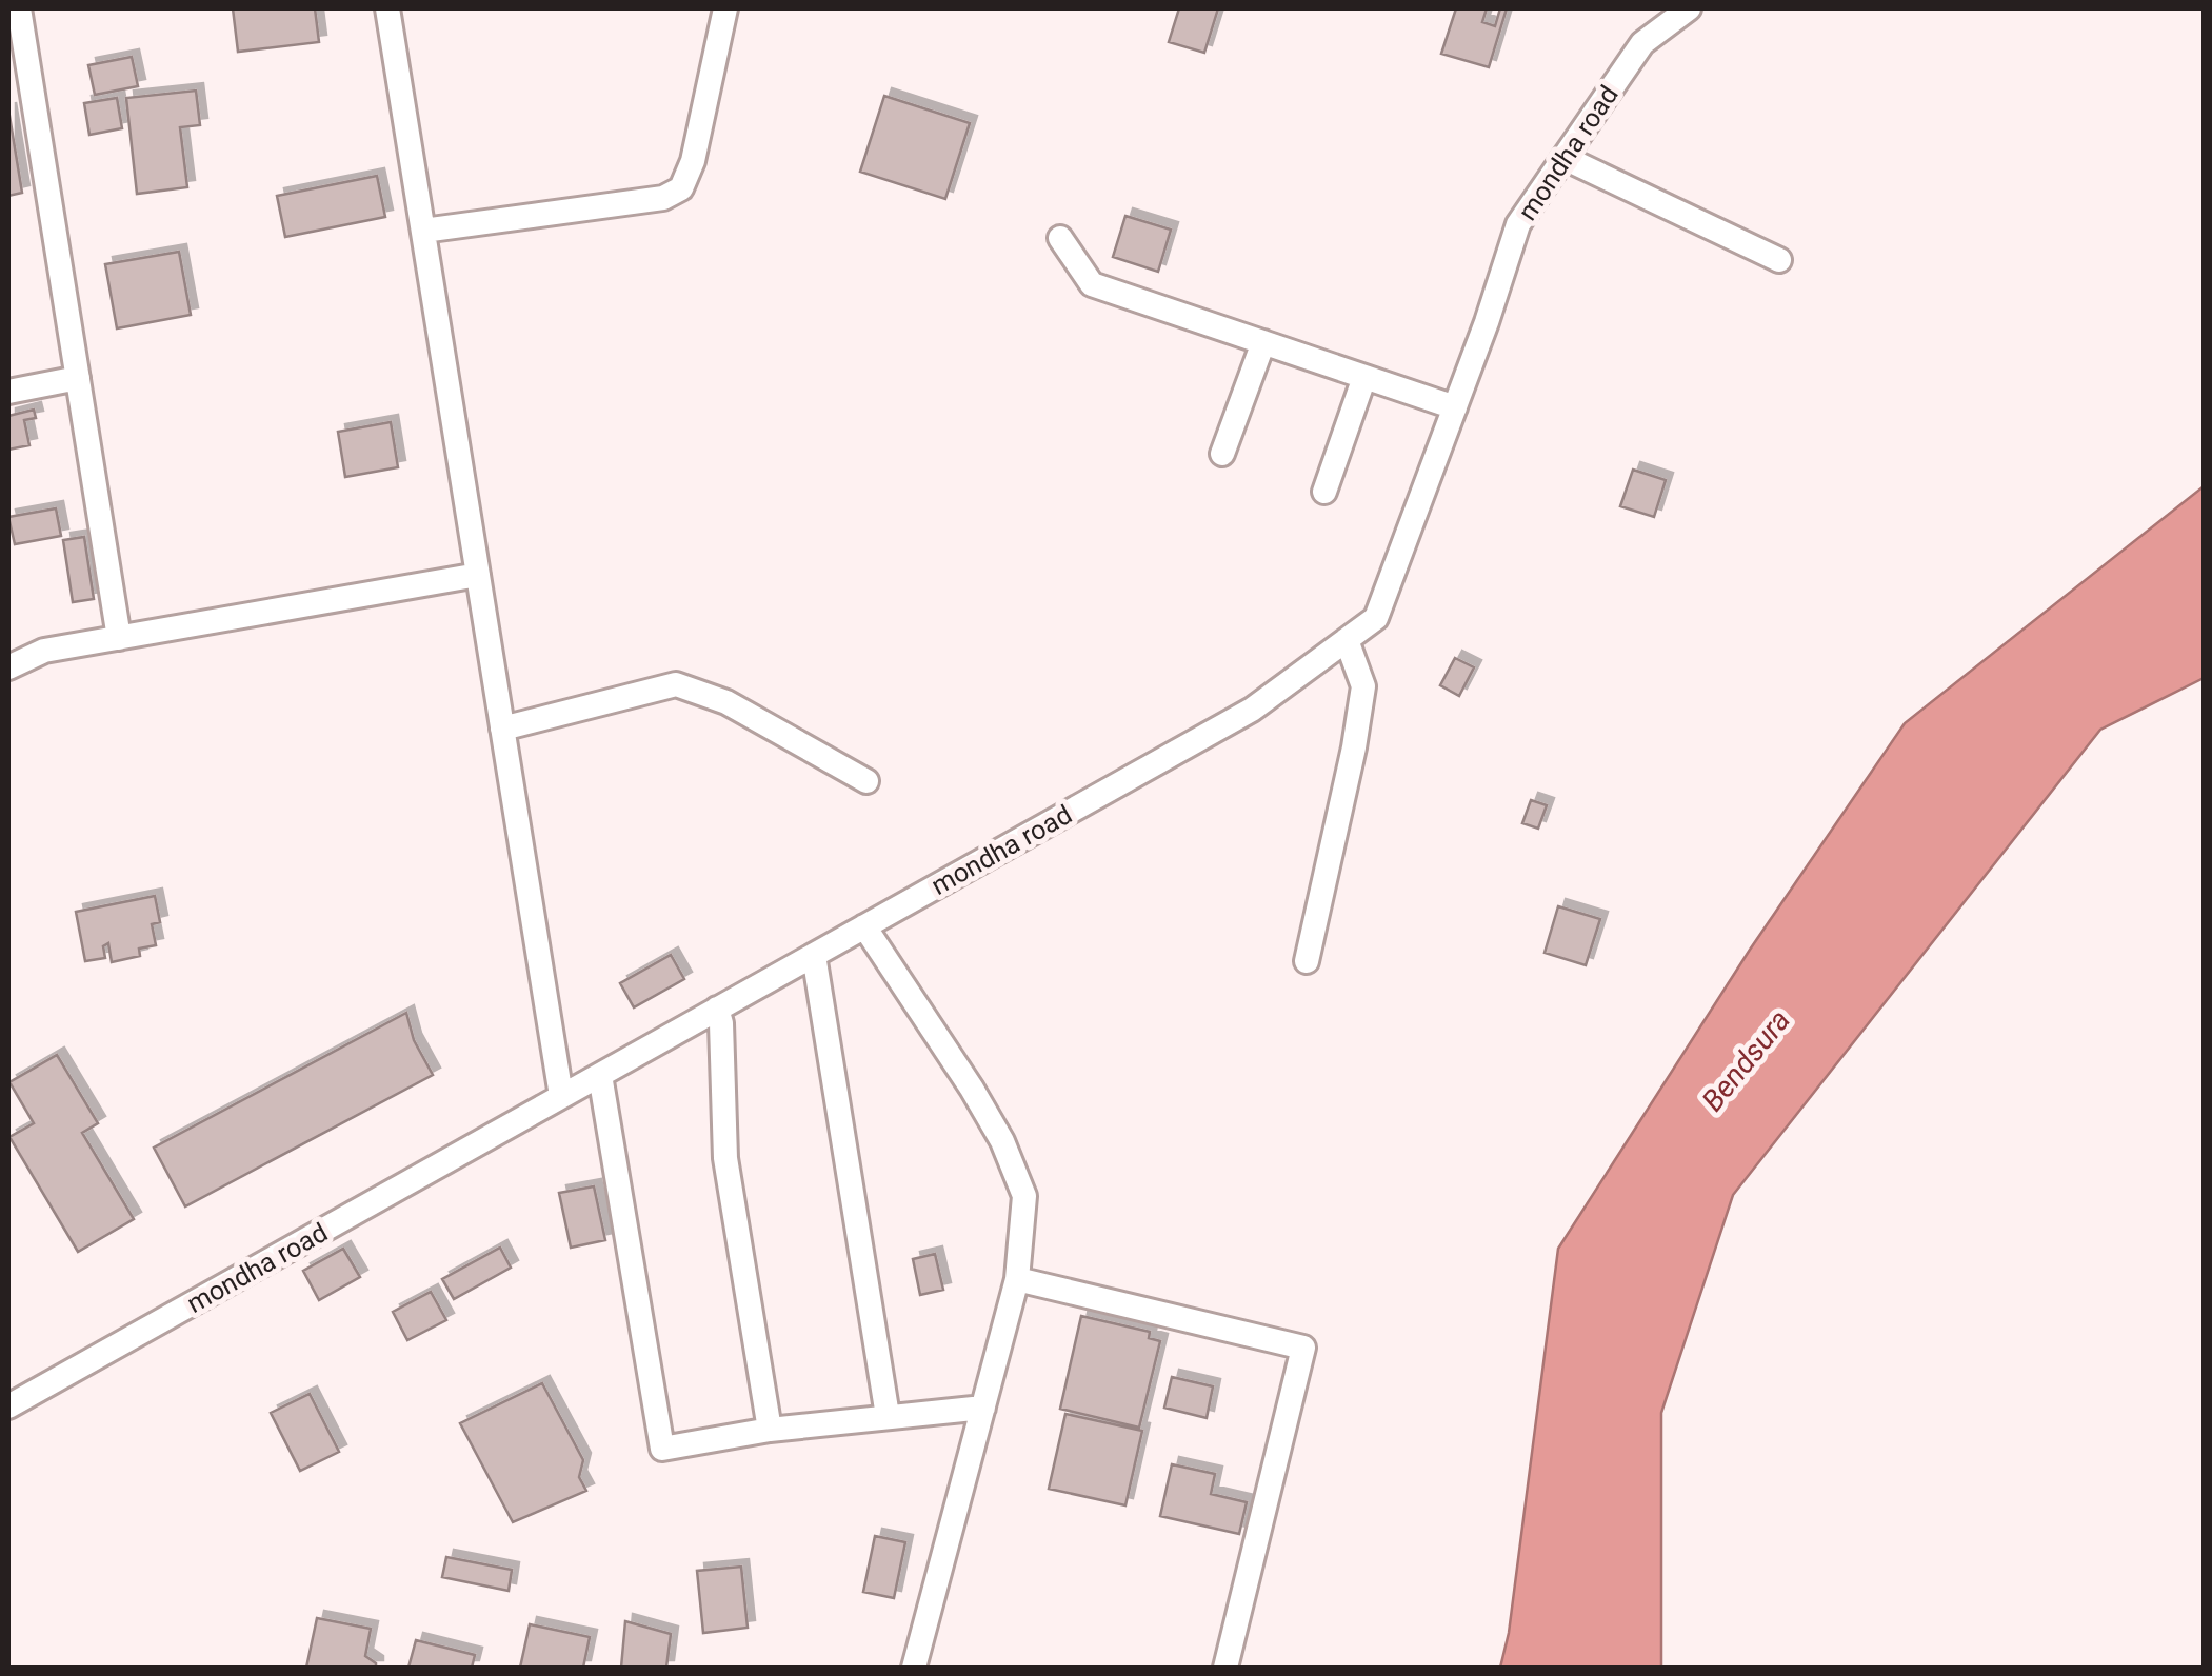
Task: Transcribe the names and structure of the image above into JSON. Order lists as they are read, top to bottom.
{
  "streets": {
    "street": ["mondha road"]
  },
  "water": ["Bendsura"]
}
